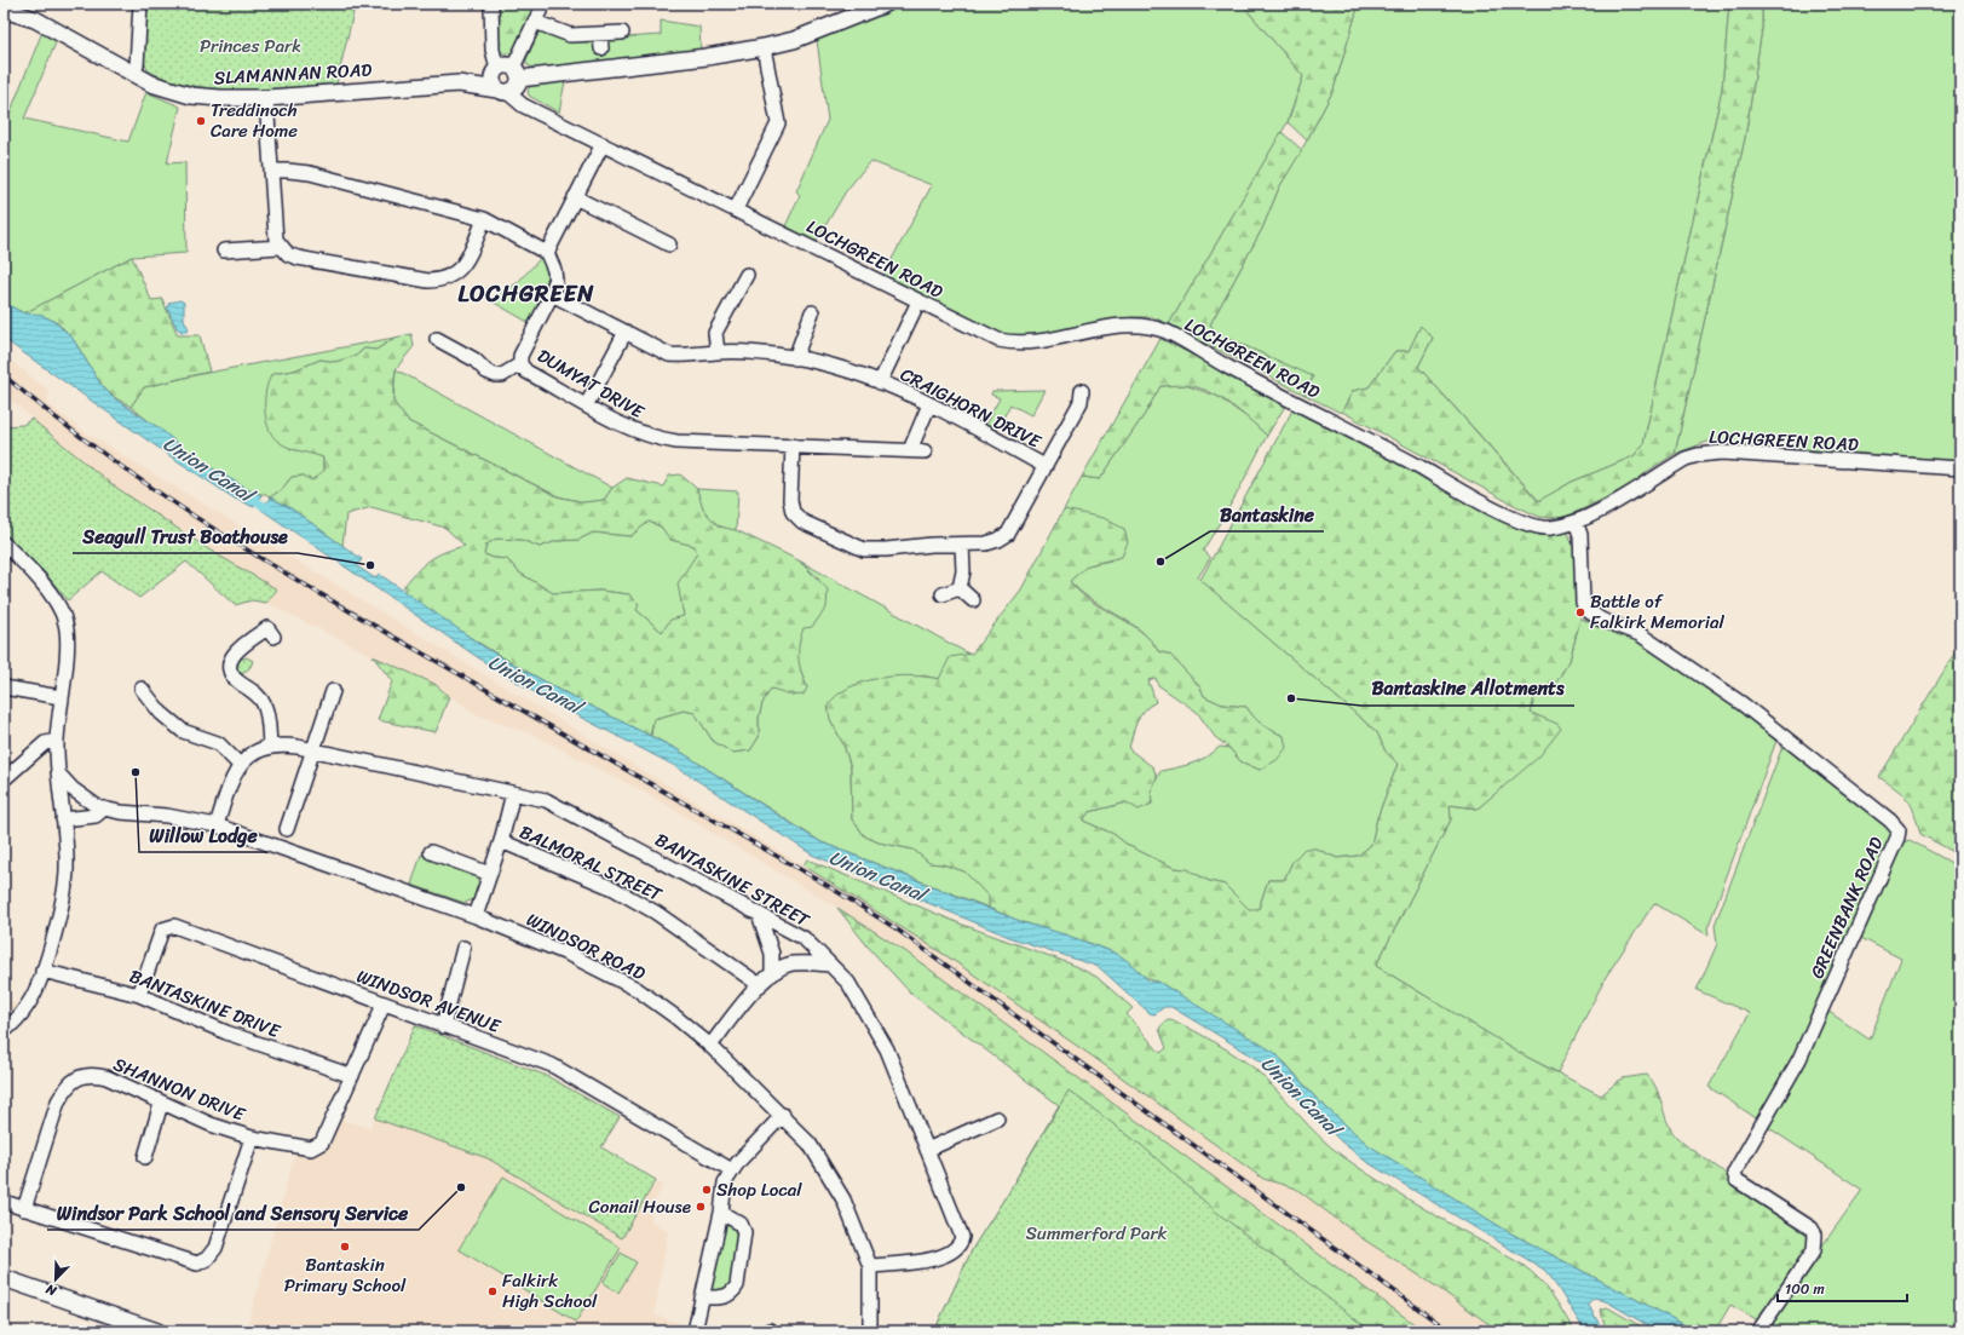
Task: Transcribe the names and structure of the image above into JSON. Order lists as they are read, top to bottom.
{
  "streets": {
    "main road": ["SLAMANNAN ROAD"],
    "street": [
      "LOCHGREEN ROAD",
      "DUMYAT DRIVE",
      "CRAIGHORN DRIVE",
      "BALMORAL STREET",
      "BANTASKINE STREET",
      "GREENBANK ROAD",
      "WINDSOR ROAD",
      "WINDSOR AVENUE",
      "BANTASKINE DRIVE",
      "SHANNON DRIVE"
    ]
  },
  "crossings": [
    ["SLAMANNAN ROAD", "LOCHGREEN ROAD"],
    ["LOCHGREEN ROAD", "GREENBANK ROAD"],
    ["DUMYAT DRIVE", "CRAIGHORN DRIVE"],
    ["BANTASKINE STREET", "WINDSOR ROAD"],
    ["WINDSOR AVENUE", "BANTASKINE DRIVE"],
    ["BANTASKINE DRIVE", "SHANNON DRIVE"]
  ],
  "districts": ["LOCHGREEN"],
  "water": ["Union Canal"],
  "parks": ["Princes Park", "Summerford Park"],
  "places": [
    "Treddinoch Care Home",
    "Bantaskine",
    "Seagull Trust Boathouse",
    "Battle of Falkirk Memorial",
    "Bantaskine Allotments",
    "Willow Lodge",
    "Windsor Park School and Sensory Service",
    "Shop Local",
    "Conail House",
    "Bantaskin Primary School",
    "Falkirk High School"
  ],
  "scale_bar": "100 m",
  "north": "bottom left"
}
